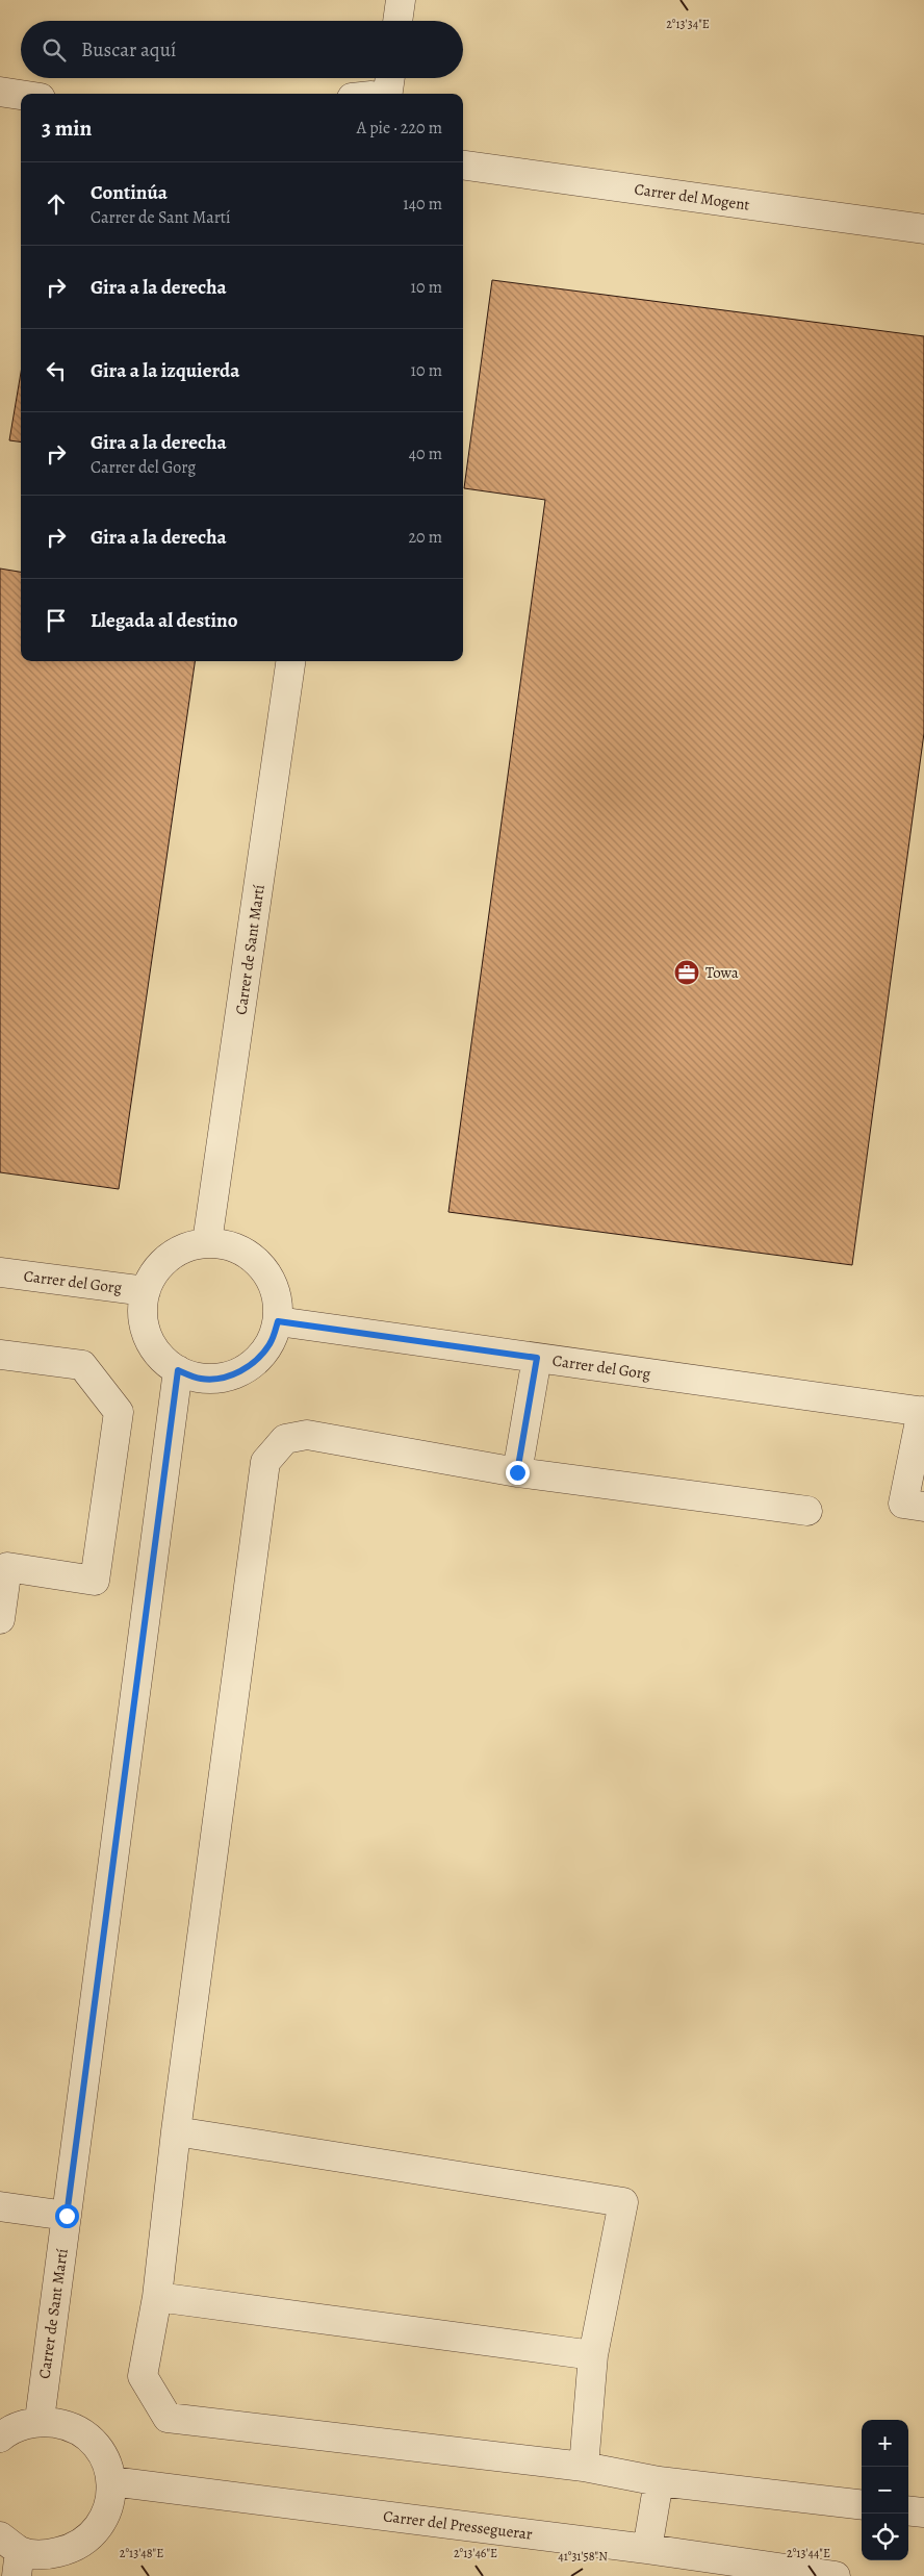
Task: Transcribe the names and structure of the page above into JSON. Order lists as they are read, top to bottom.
{
  "streets": {
    "street": [
      "Carrer del Mogent",
      "Carrer de Sant Martí",
      "Carrer del Gorg",
      "Carrer del Presseguerar"
    ]
  },
  "crossings": [
    ["Carrer de Sant Martí", "Carrer del Gorg"]
  ],
  "places": {
    "office": ["Towa"]
  },
  "page": {
    "search": "Buscar aquí",
    "heading": ["3 min", "A pie · 220 m"],
    "list": [
      ["Continúa", "Carrer de Sant Martí", "140 m"],
      ["Gira a la derecha", "10 m"],
      ["Gira a la izquierda", "10 m"],
      ["Gira a la derecha", "Carrer del Gorg", "40 m"],
      ["Gira a la derecha", "20 m"],
      "Llegada al destino"
    ],
    "map_buttons": ["+", "−"]
  },
  "coordinates": [
    "2°13'34\"E",
    "2°13'48\"E",
    "2°13'46\"E",
    "2°13'44\"E",
    "41°31'58\"N"
  ]
}
